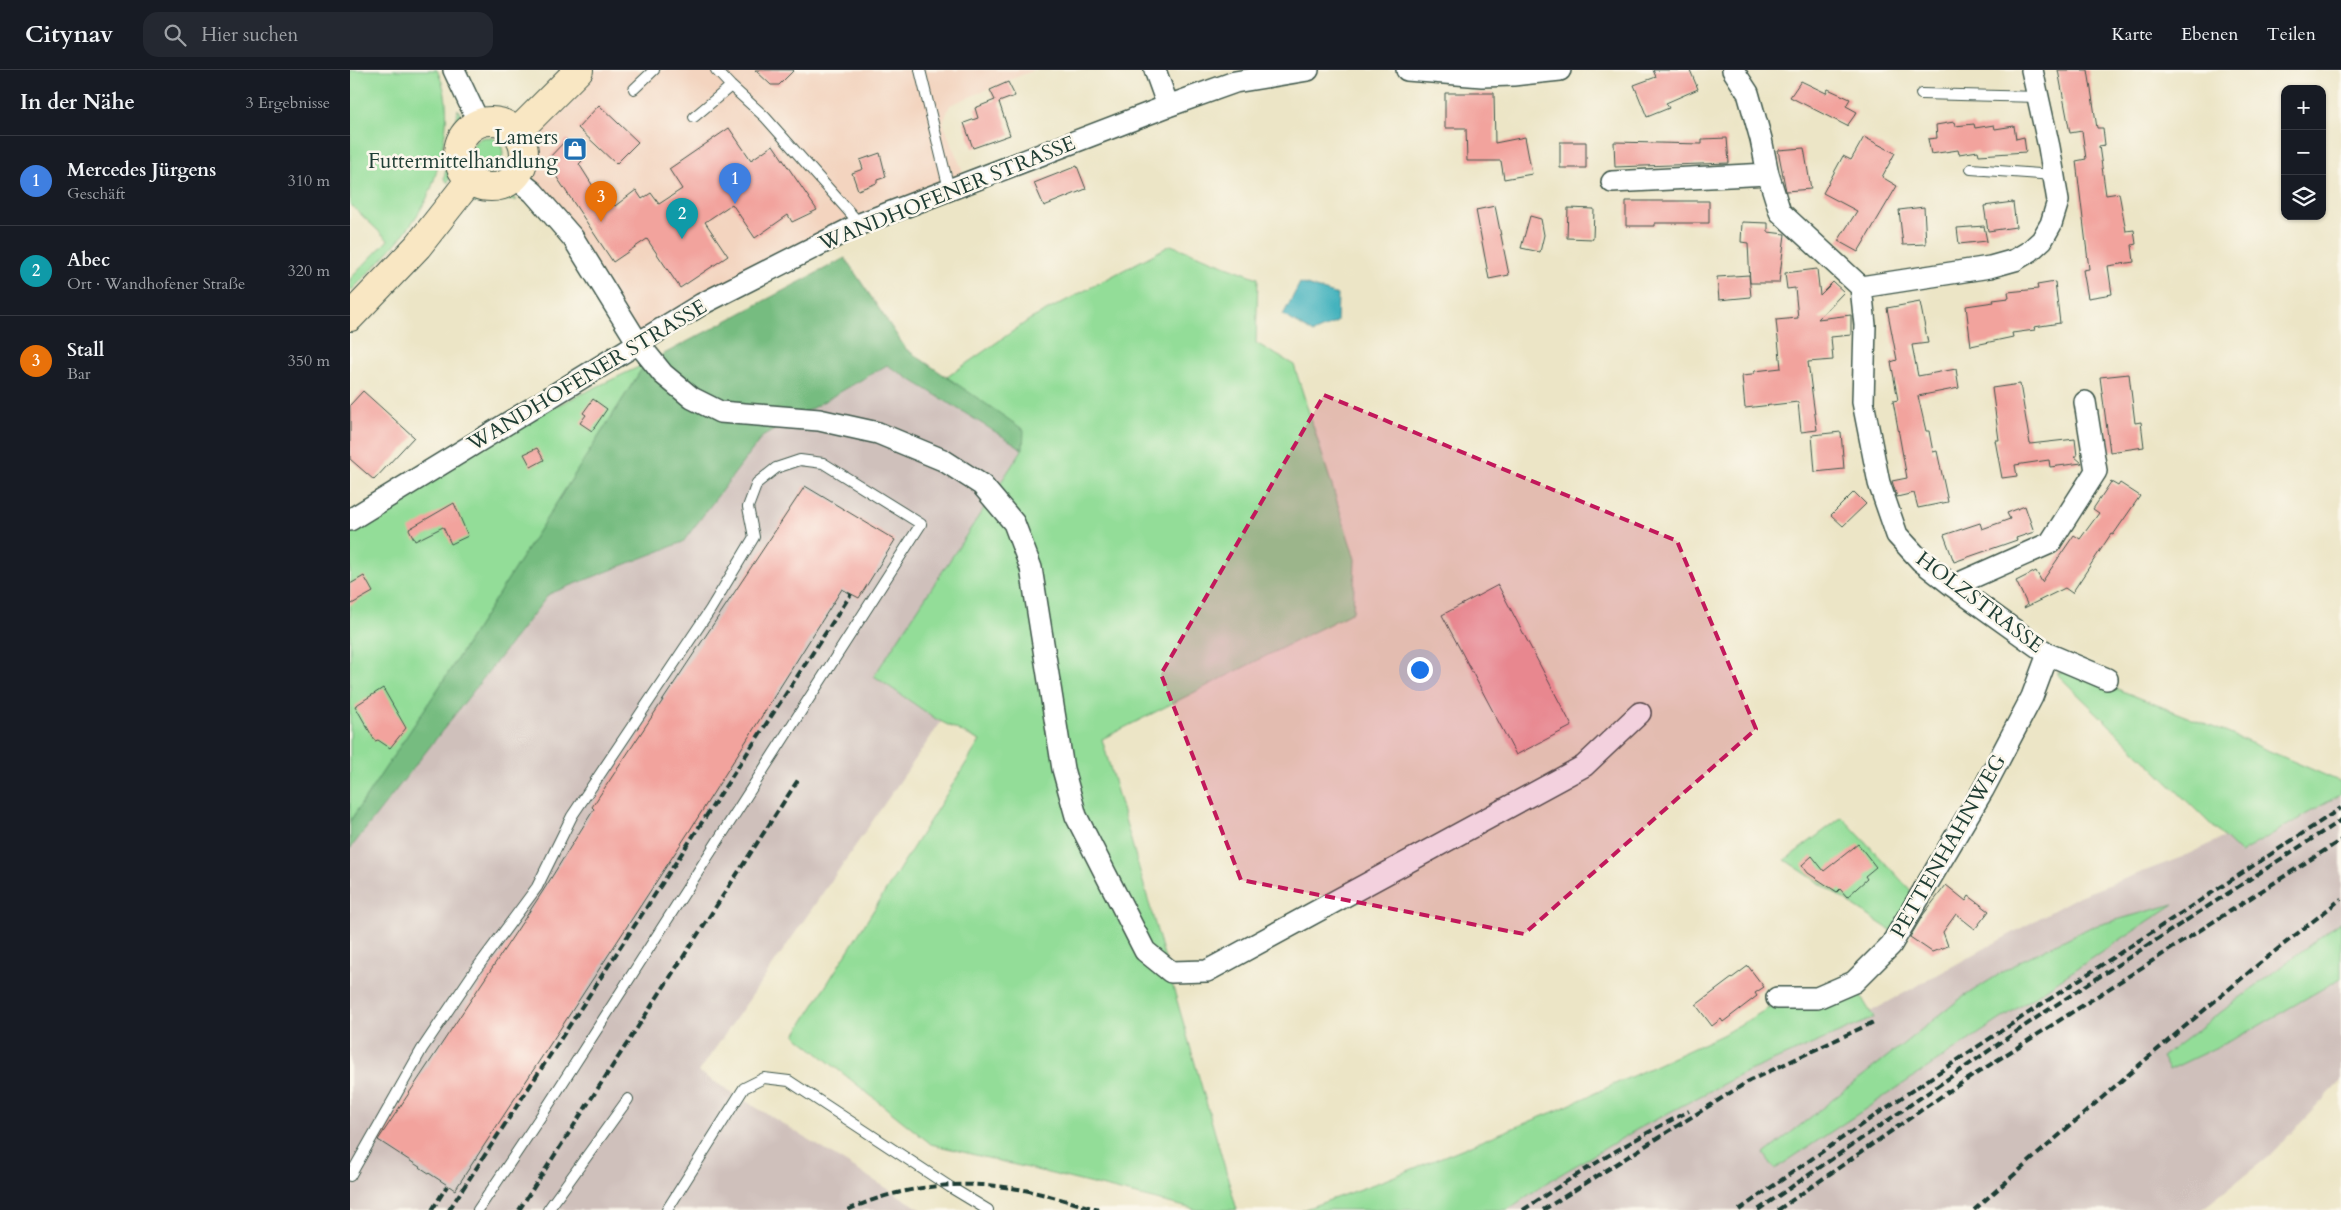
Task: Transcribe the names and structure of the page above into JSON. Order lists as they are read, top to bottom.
{
  "streets": {
    "street": ["WANDHOFENER STRASSE", "HOLZSTRASSE", "PETTENHAHNWEG"]
  },
  "crossings": [
    ["HOLZSTRASSE", "PETTENHAHNWEG"]
  ],
  "places": {
    "shop": ["Lamers Futtermittelhandlung"]
  },
  "page": {
    "header": "Citynav",
    "search": "Hier suchen",
    "nav": ["Karte", "Ebenen", "Teilen"],
    "heading": ["In der Nähe", "3 Ergebnisse"],
    "map_buttons": ["+", "−"],
    "list": [
      {
        "mark": "1",
        "name": "Mercedes Jürgens",
        "note": "Geschäft",
        "value": "310 m"
      },
      {
        "mark": "2",
        "name": "Abec",
        "note": "Ort · Wandhofener Straße",
        "value": "320 m"
      },
      {
        "mark": "3",
        "name": "Stall",
        "note": "Bar",
        "value": "350 m"
      }
    ],
    "pins": ["1", "3", "2"]
  }
}
